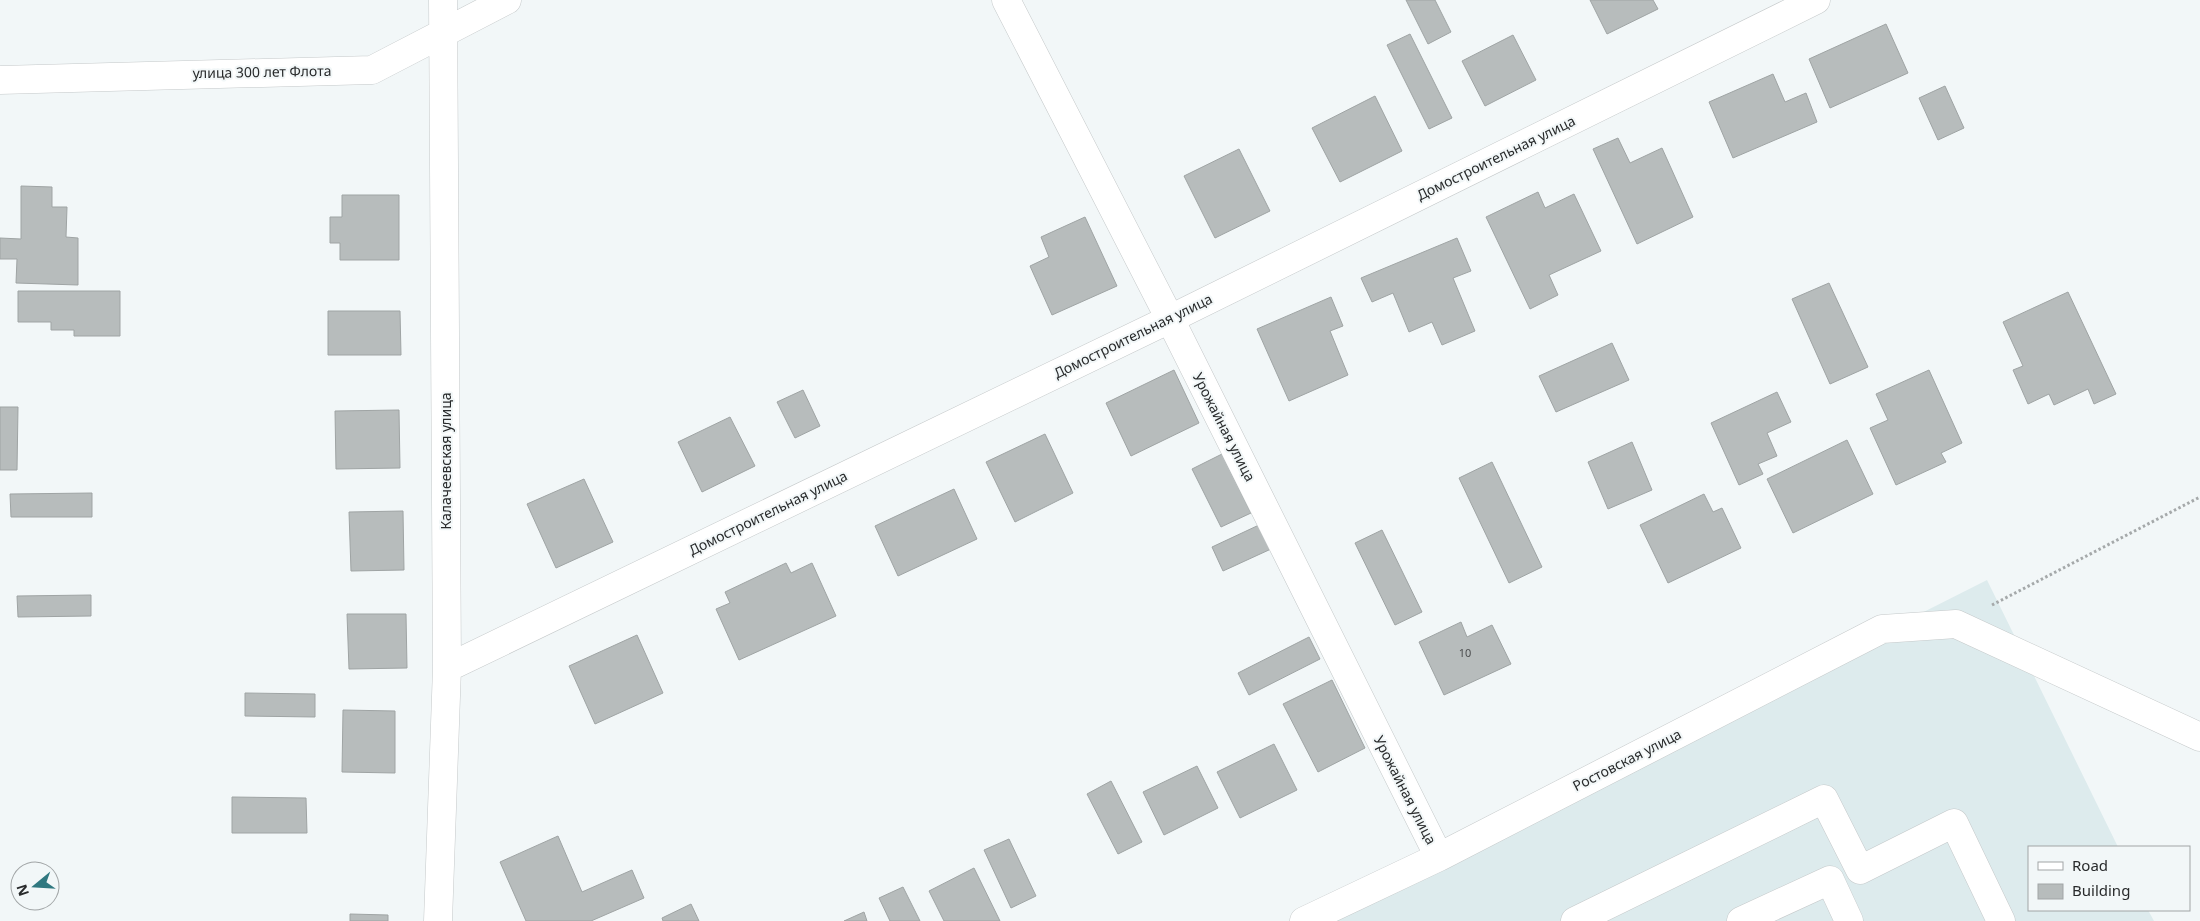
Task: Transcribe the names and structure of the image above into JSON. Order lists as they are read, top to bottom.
{
  "streets": {
    "street": [
      "улица 300 лет Флота",
      "Домостроительная улица",
      "Урожайная улица",
      "Калачеевская улица",
      "Ростовская улица"
    ]
  },
  "crossings": [
    ["улица 300 лет Флота", "Калачеевская улица"],
    ["Домостроительная улица", "Урожайная улица"],
    ["Домостроительная улица", "Калачеевская улица"],
    ["Урожайная улица", "Ростовская улица"]
  ],
  "house_numbers": ["10"],
  "legend": ["Road", "Building"],
  "north": "left"
}
